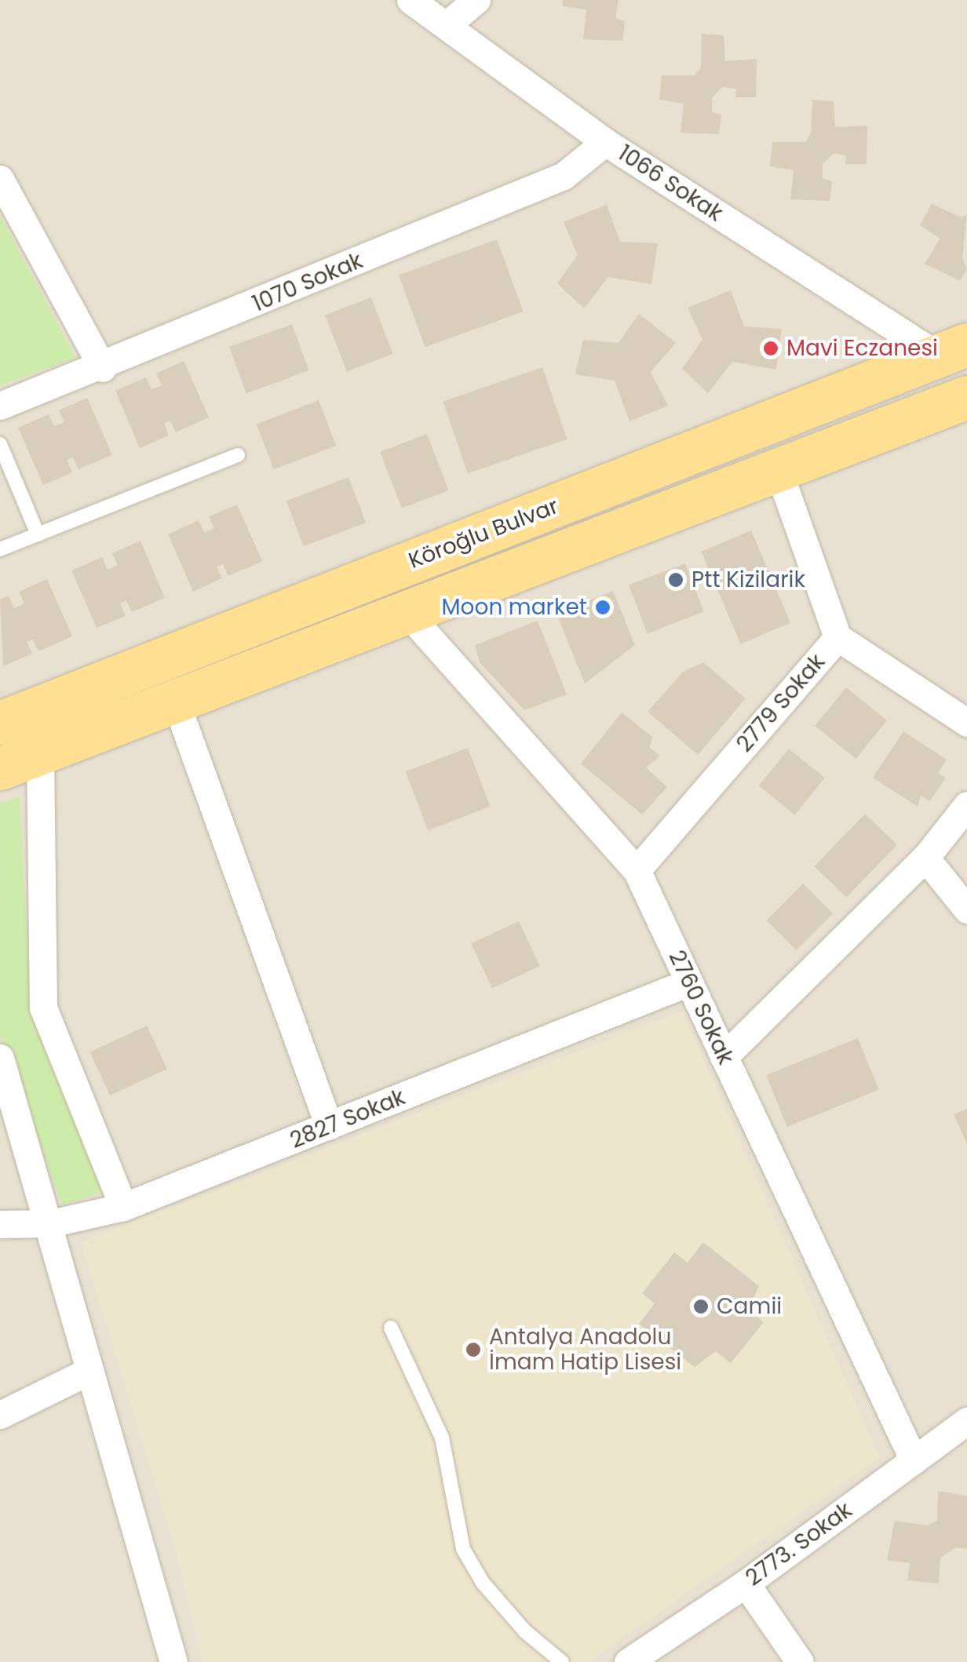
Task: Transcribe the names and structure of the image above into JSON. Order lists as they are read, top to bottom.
{
  "streets": {
    "main road": ["Köroğlu Bulvar"],
    "street": [
      "1066 Sokak",
      "1070 Sokak",
      "2779 Sokak",
      "2760 Sokak",
      "2827 Sokak",
      "2773. Sokak"
    ]
  },
  "crossings": [
    ["1066 Sokak", "1070 Sokak"],
    ["1066 Sokak", "Köroğlu Bulvar"],
    ["Köroğlu Bulvar", "2779 Sokak"],
    ["Köroğlu Bulvar", "2760 Sokak"],
    ["2779 Sokak", "2760 Sokak"],
    ["2760 Sokak", "2827 Sokak"],
    ["2760 Sokak", "2773. Sokak"]
  ],
  "places": [
    "Mavi Eczanesi",
    "Ptt Kizilarik",
    "Moon market",
    "Camii",
    "Antalya Anadolu İmam Hatip Lisesi"
  ]
}
